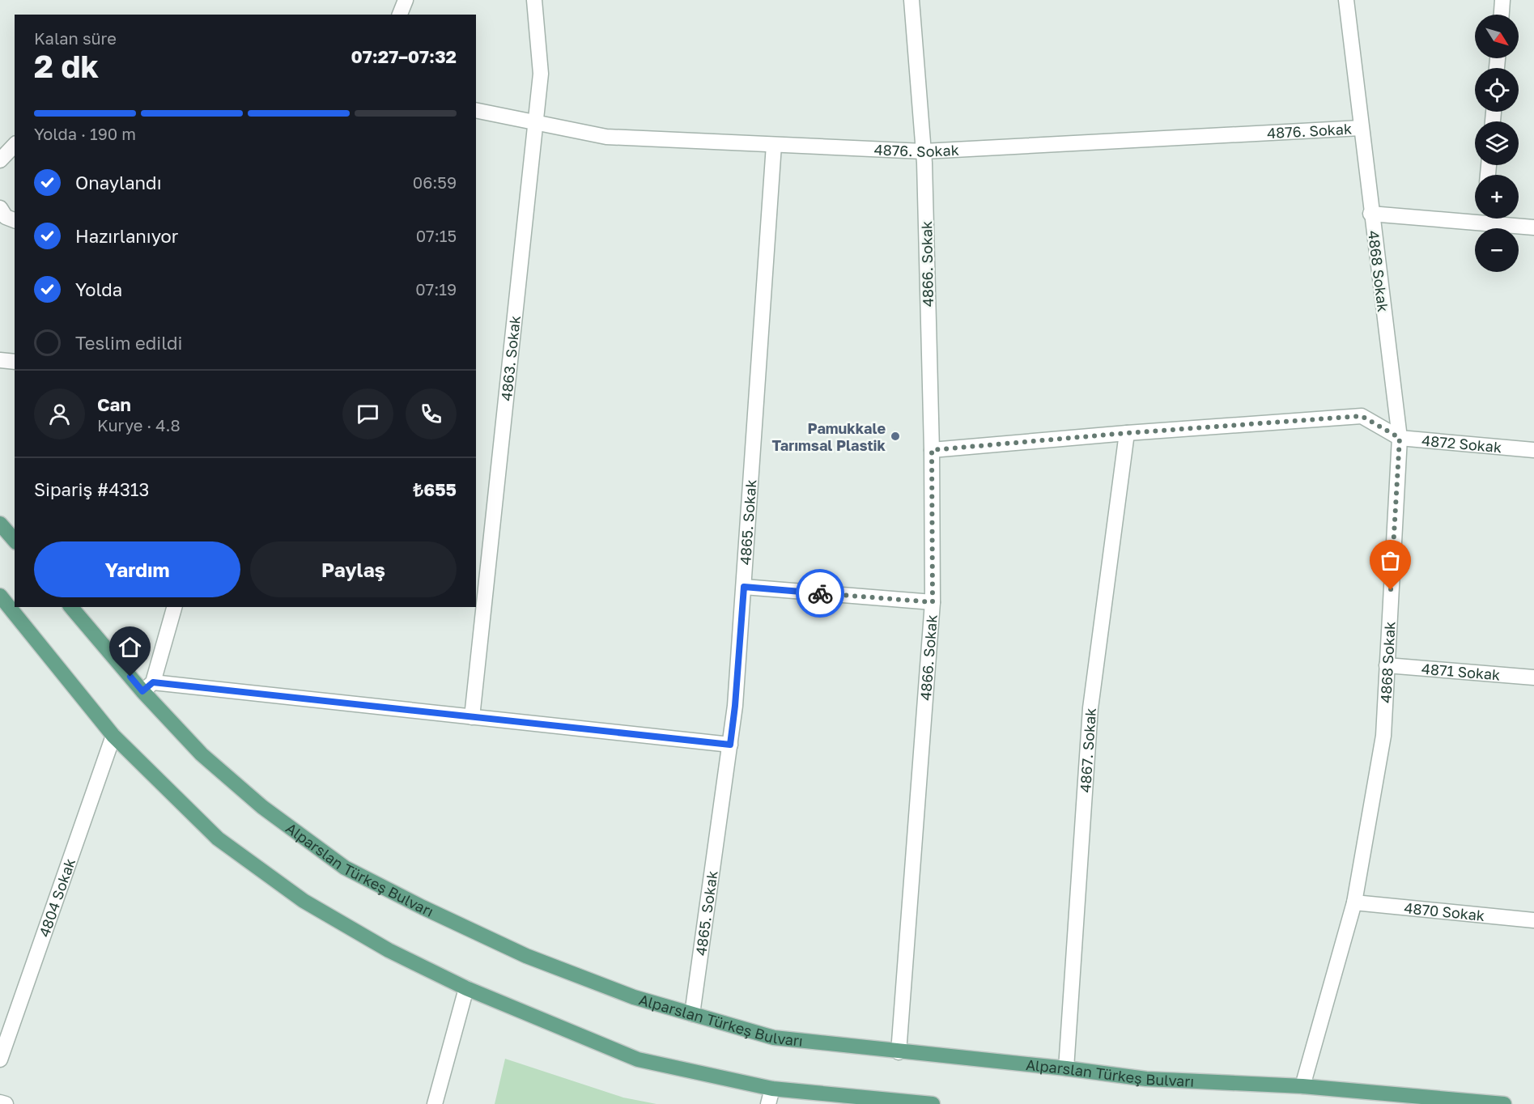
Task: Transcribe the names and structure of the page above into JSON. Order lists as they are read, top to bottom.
{
  "streets": {
    "main road": ["Alparslan Türkeş Bulvarı"],
    "street": [
      "4876. Sokak",
      "4866. Sokak",
      "4868 Sokak",
      "4863. Sokak",
      "4872 Sokak",
      "4865. Sokak",
      "4871 Sokak",
      "4867. Sokak",
      "4804 Sokak",
      "4870 Sokak"
    ]
  },
  "crossings": [
    ["4876. Sokak", "4866. Sokak"],
    ["4876. Sokak", "4868 Sokak"],
    ["4876. Sokak", "4863. Sokak"],
    ["4876. Sokak", "4865. Sokak"],
    ["4866. Sokak", "4872 Sokak"],
    ["4866. Sokak", "Alparslan Türkeş Bulvarı"],
    ["4868 Sokak", "4872 Sokak"],
    ["4868 Sokak", "4871 Sokak"],
    ["4868 Sokak", "Alparslan Türkeş Bulvarı"],
    ["4868 Sokak", "4870 Sokak"],
    ["4872 Sokak", "4867. Sokak"],
    ["4865. Sokak", "Alparslan Türkeş Bulvarı"],
    ["4867. Sokak", "Alparslan Türkeş Bulvarı"]
  ],
  "places": ["Pamukkale Tarımsal Plastik"],
  "north": "bottom right",
  "page": {
    "map_buttons": ["+", "−"],
    "heading": ["2 dk", "Kalan süre", "07:27–07:32"],
    "panel": [
      "Can",
      "Kurye · 4.8",
      "Sipariş #4313",
      "₺655"
    ],
    "bar": "Yolda · 190 m",
    "list": [
      ["Onaylandı", "06:59"],
      ["Hazırlanıyor", "07:15"],
      ["Yolda", "07:19"],
      "Teslim edildi"
    ],
    "buttons": ["Yardım", "Paylaş"]
  }
}
